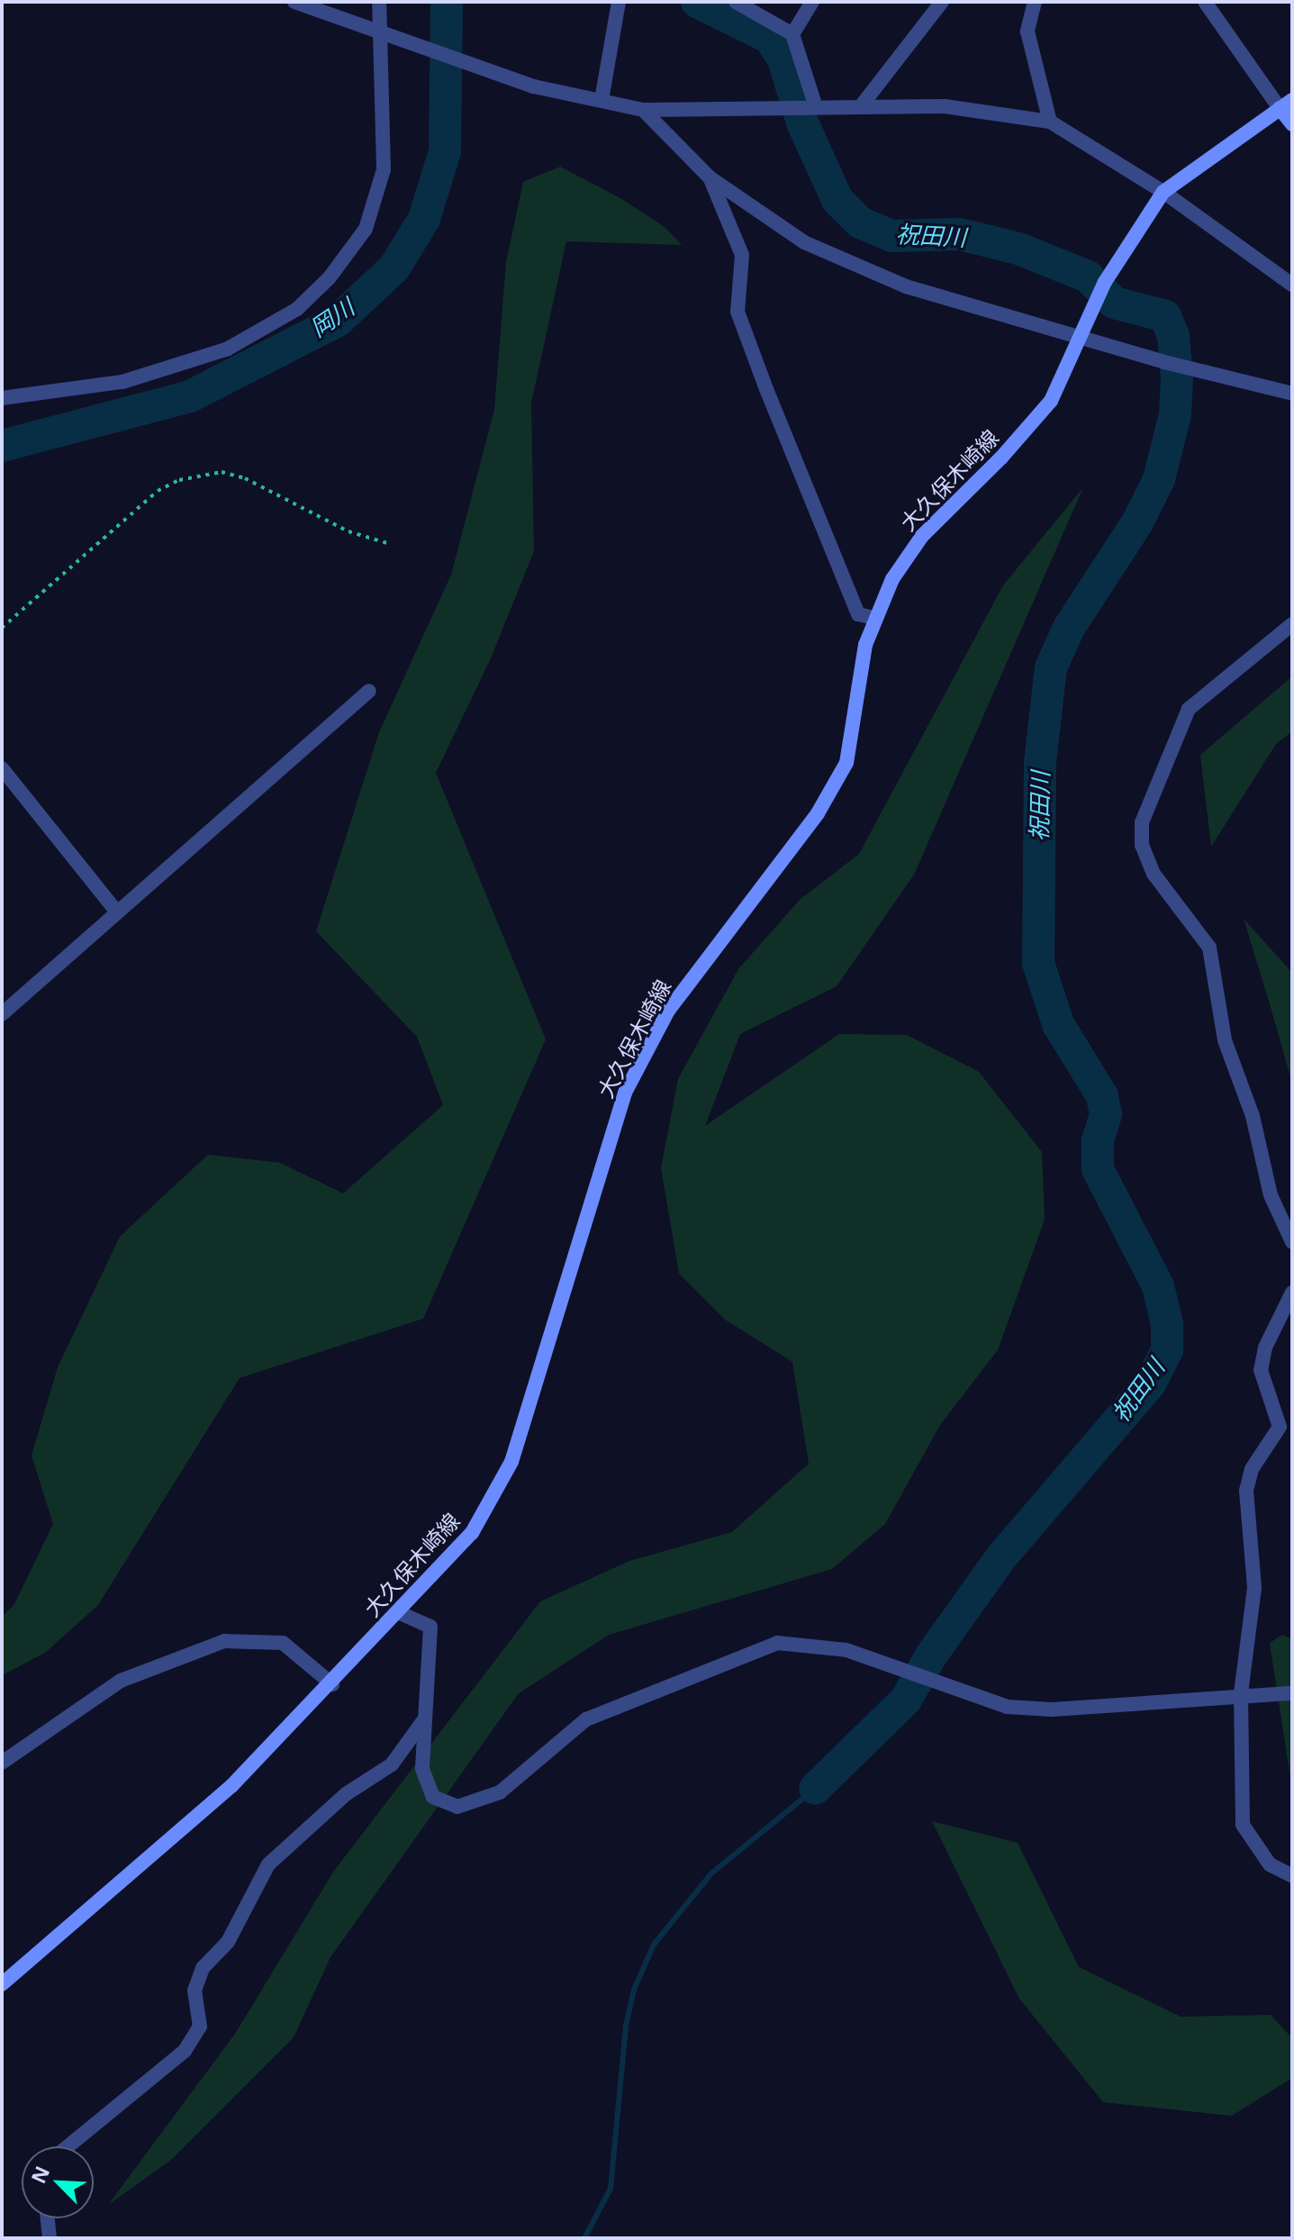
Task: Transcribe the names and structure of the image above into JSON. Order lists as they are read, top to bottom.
{
  "streets": {
    "main road": ["大久保木崎線"]
  },
  "water": ["祝田川", "岡川"],
  "north": "top left"
}
